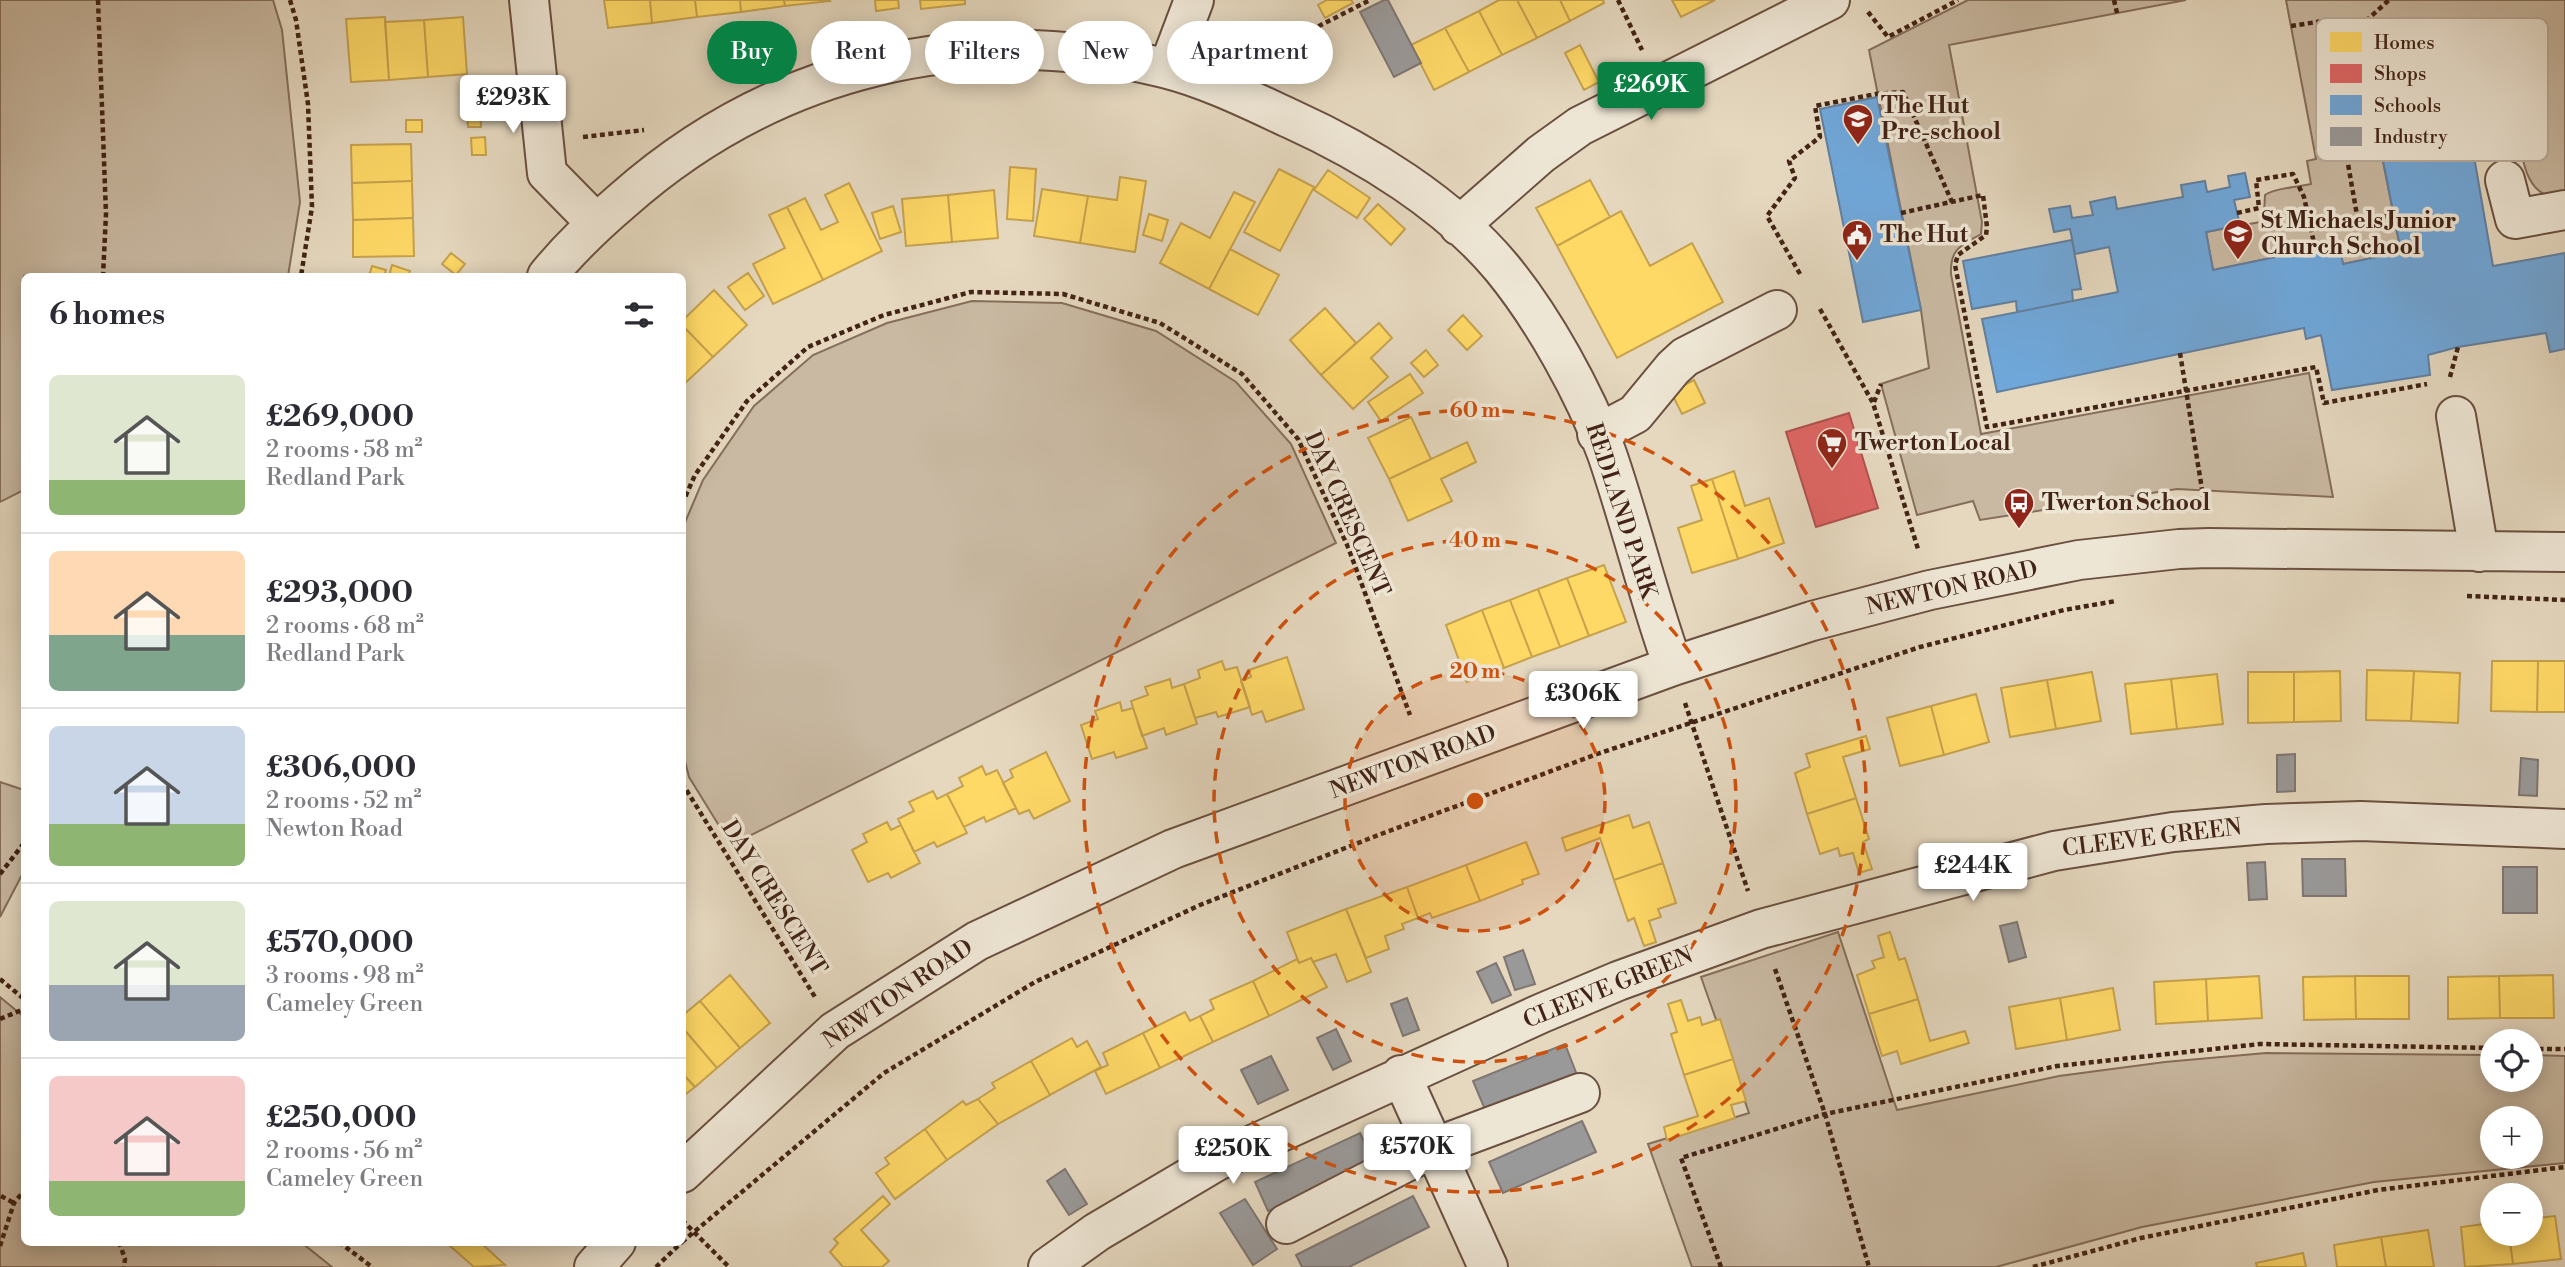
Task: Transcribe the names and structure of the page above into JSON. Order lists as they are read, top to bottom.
{
  "streets": {
    "street": ["REDLAND PARK", "NEWTON ROAD", "CLEEVE GREEN"],
    "path": ["DAY CRESCENT"]
  },
  "crossings": [
    ["REDLAND PARK", "NEWTON ROAD"],
    ["DAY CRESCENT", "NEWTON ROAD"]
  ],
  "places": {
    "school or university": ["The Hut Pre-school", "St Michaels Junior Church School"],
    "public building": ["The Hut"],
    "supermarket": ["Twerton Local"],
    "bus stop": ["Twerton School"]
  },
  "legend": [
    "Homes",
    "Shops",
    "Schools",
    "Industry"
  ],
  "page": {
    "chip": [
      "Buy",
      "Rent",
      "Filters",
      "New",
      "Apartment"
    ],
    "price": [
      "£269K",
      "£293K",
      "£306K",
      "£244K",
      "£570K",
      "£250K"
    ],
    "heading": "6 homes",
    "list": [
      {
        "name": "£269,000",
        "note": "2 rooms · 58 m² · Redland Park"
      },
      {
        "name": "£293,000",
        "note": "2 rooms · 68 m² · Redland Park"
      },
      {
        "name": "£306,000",
        "note": "2 rooms · 52 m² · Newton Road"
      },
      {
        "name": "£570,000",
        "note": "3 rooms · 98 m² · Cameley Green"
      },
      {
        "name": "£250,000",
        "note": "2 rooms · 56 m² · Cameley Green"
      }
    ],
    "map_buttons": ["+", "−"]
  },
  "rings": ["60 m", "40 m", "20 m"]
}
